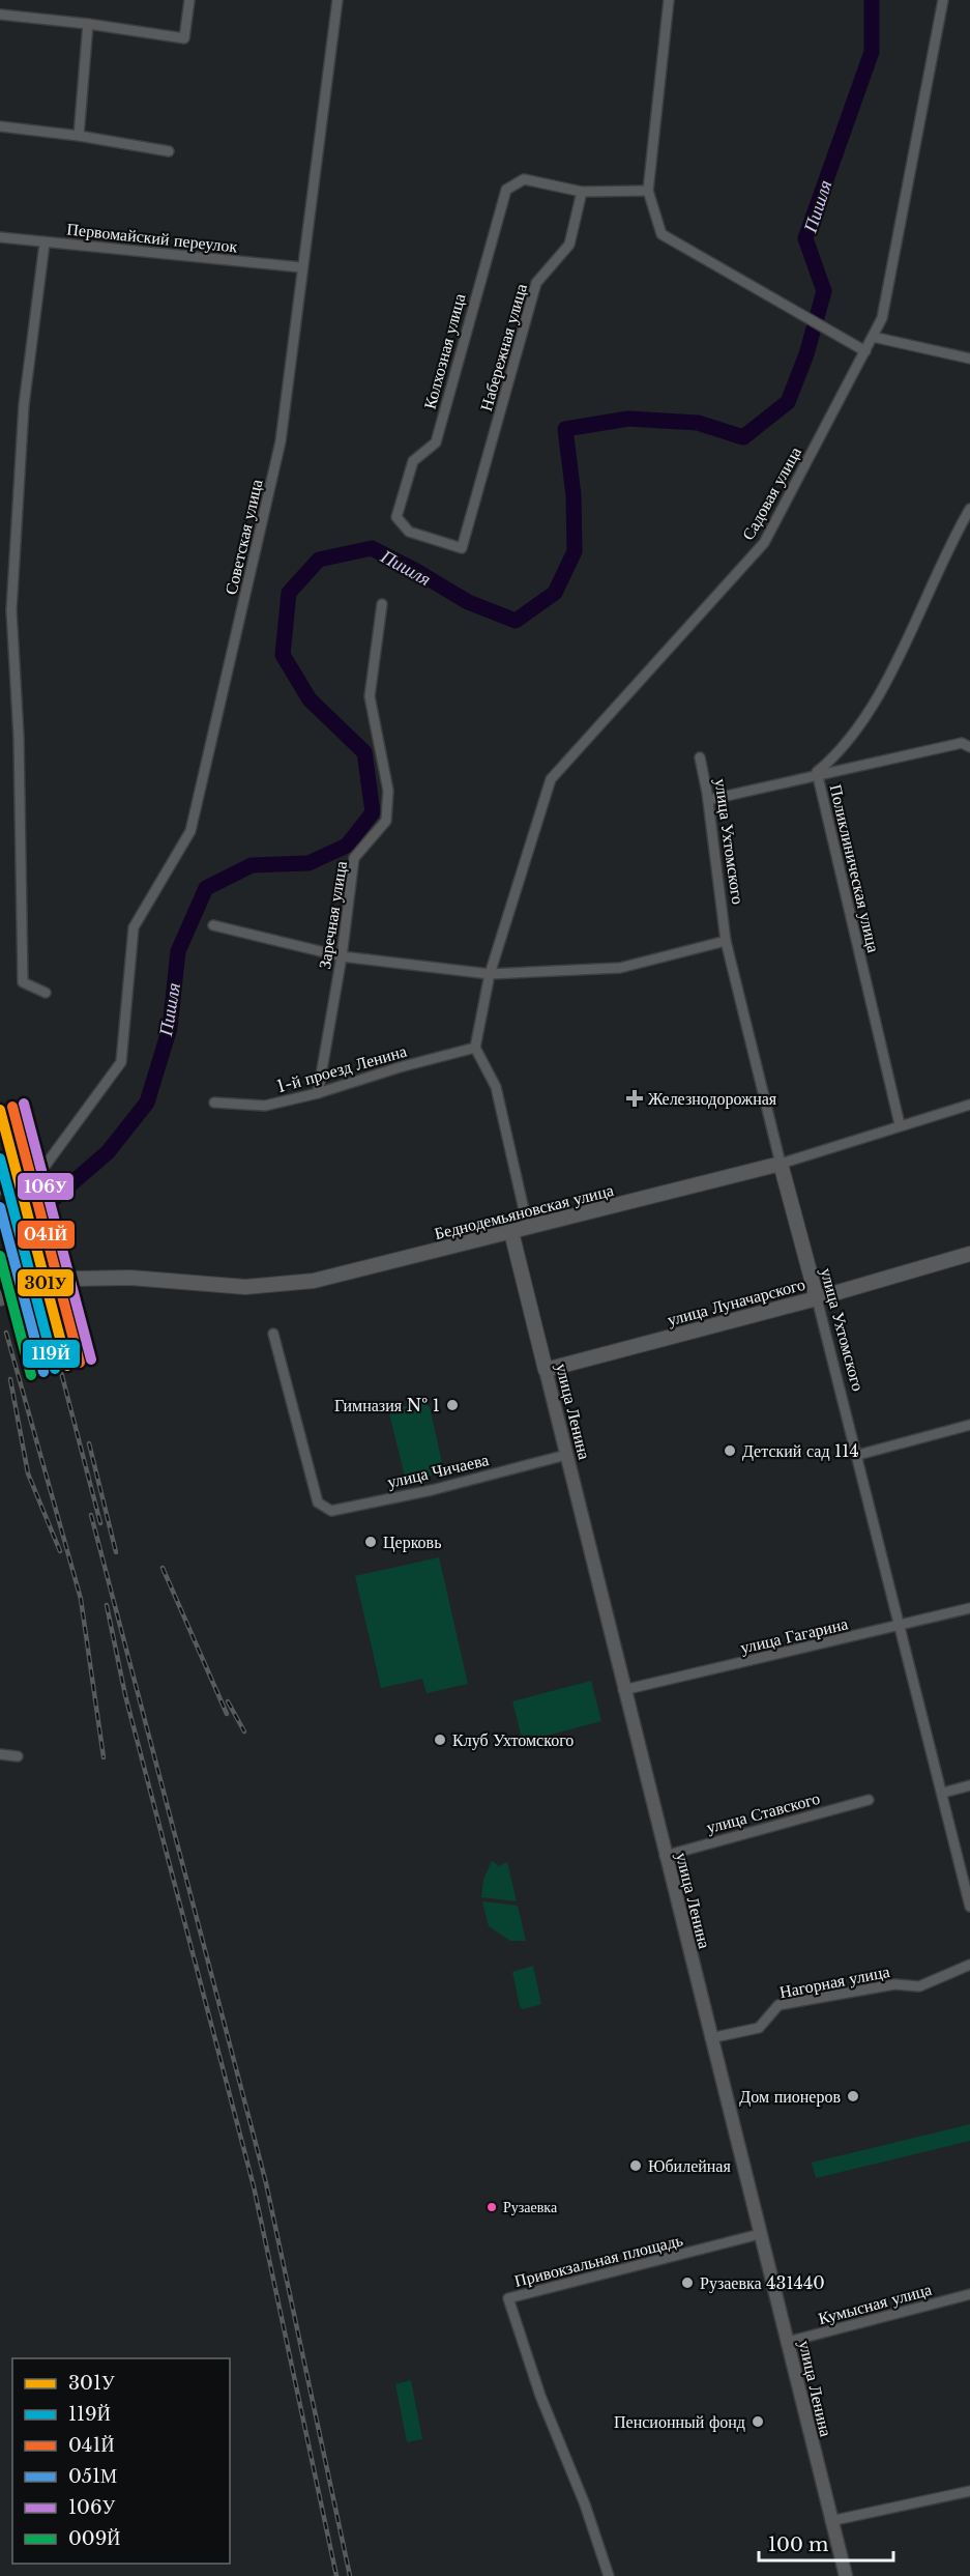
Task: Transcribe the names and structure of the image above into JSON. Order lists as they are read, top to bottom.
{
  "streets": {
    "main road": [
      "улица Ухтомского",
      "Беднодемьяновская улица",
      "улица Луначарского",
      "улица Ленина"
    ],
    "street": [
      "Первомайский переулок",
      "Набережная улица",
      "Колхозная улица",
      "Садовая улица",
      "Советская улица",
      "Поликлиническая улица",
      "Заречная улица",
      "1-й проезд Ленина",
      "улица Чичаева",
      "улица Гагарина",
      "улица Ставского",
      "Нагорная улица",
      "Привокзальная площадь",
      "Кумысная улица"
    ]
  },
  "crossings": [
    ["Первомайский переулок", "Советская улица"],
    ["Набережная улица", "Колхозная улица"],
    ["улица Ухтомского", "Беднодемьяновская улица"],
    ["улица Ухтомского", "улица Луначарского"],
    ["улица Ухтомского", "улица Гагарина"],
    ["Поликлиническая улица", "Беднодемьяновская улица"],
    ["Заречная улица", "1-й проезд Ленина"],
    ["Беднодемьяновская улица", "улица Ленина"],
    ["улица Луначарского", "улица Ленина"],
    ["улица Ленина", "улица Чичаева"],
    ["улица Ленина", "улица Гагарина"],
    ["улица Ленина", "улица Ставского"],
    ["улица Ленина", "Нагорная улица"],
    ["улица Ленина", "Привокзальная площадь"],
    ["улица Ленина", "Кумысная улица"]
  ],
  "water": ["Пишля"],
  "places": {
    "health": ["Железнодорожная"],
    "other": [
      "Гимназия № 1",
      "Детский сад 114",
      "Церковь",
      "Клуб Ухтомского",
      "Дом пионеров",
      "Юбилейная",
      "Рузаевка",
      "Рузаевка 431440",
      "Пенсионный фонд"
    ]
  },
  "lines": [
    "transit line 106У",
    "transit line 041Й",
    "transit line 301У",
    "transit line 119Й",
    "transit line 051М",
    "transit line 009Й"
  ],
  "legend": [
    "301У",
    "119Й",
    "041Й",
    "051М",
    "106У",
    "009Й"
  ],
  "scale_bar": "100 m"
}
